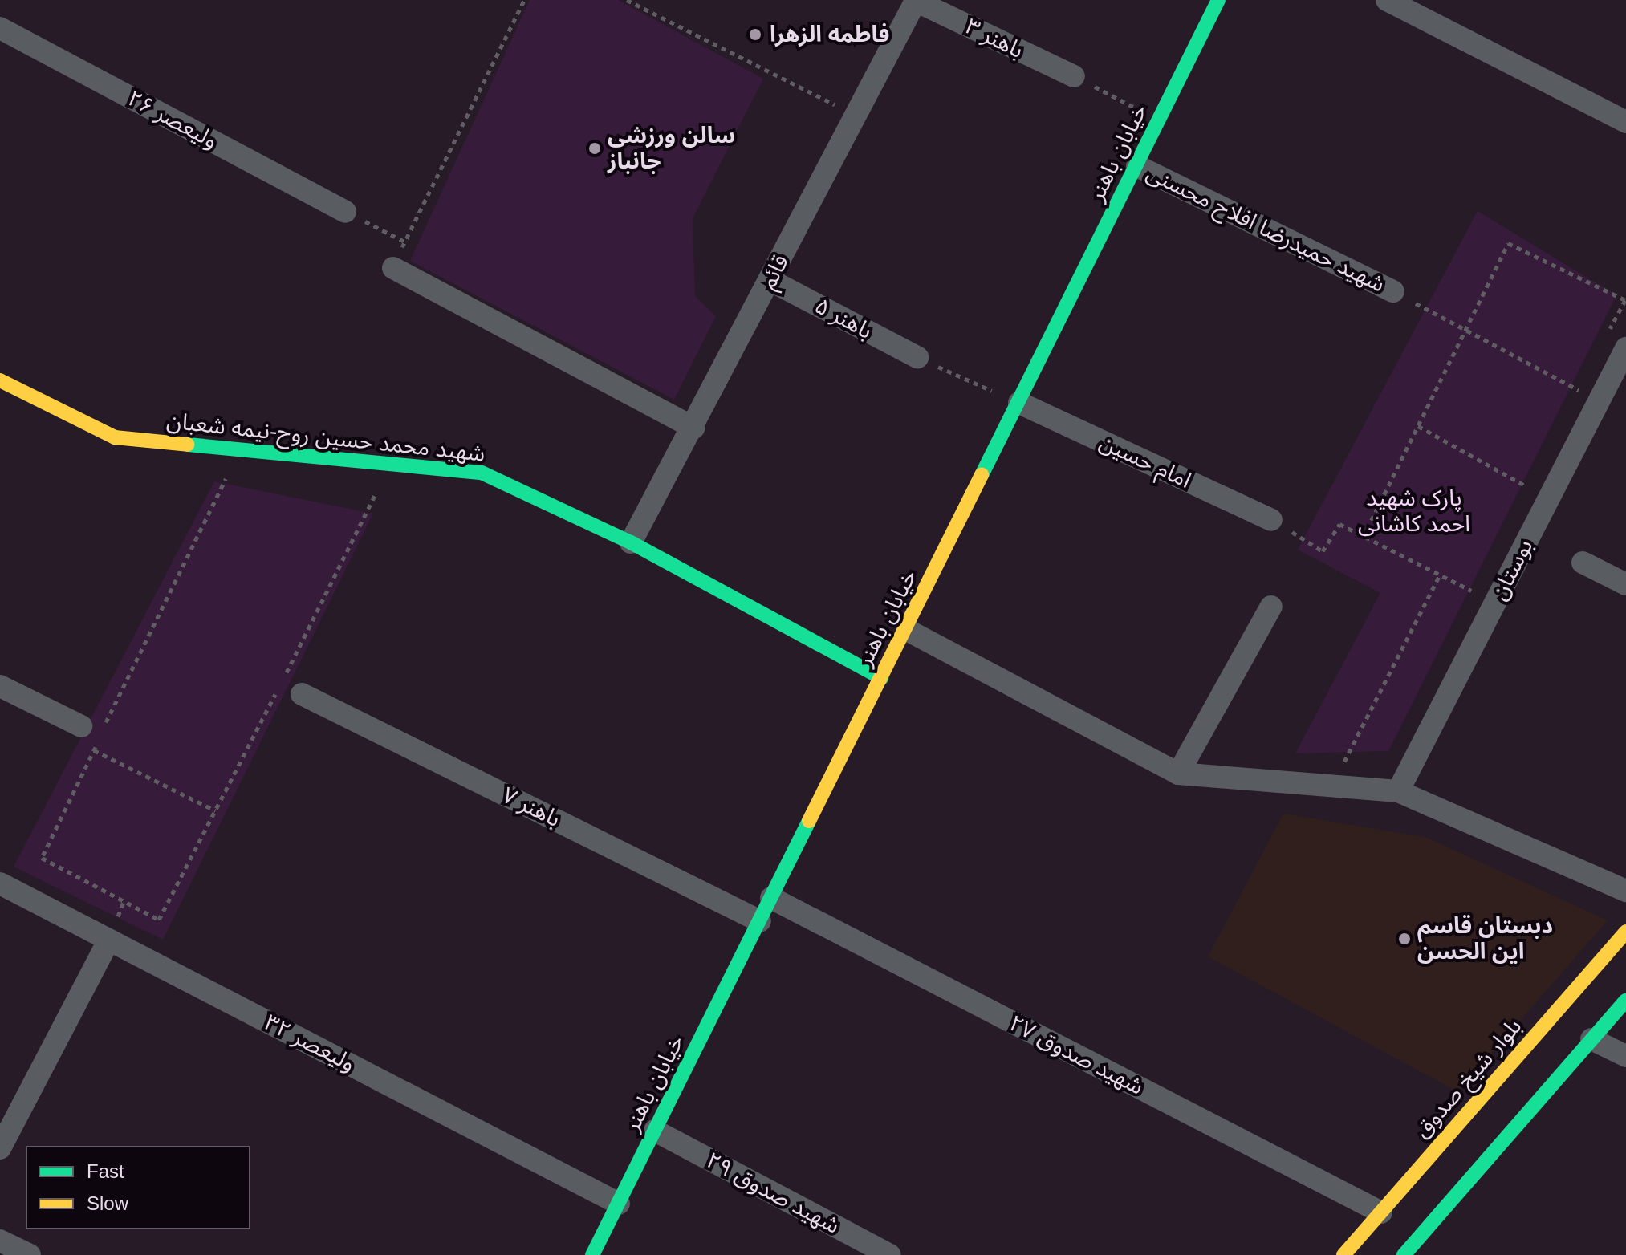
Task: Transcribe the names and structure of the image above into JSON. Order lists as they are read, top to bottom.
{
  "streets": {
    "street": [
      "باهنر ۳",
      "ولیعصر ۲۶",
      "خیابان باهنر",
      "شهید حمیدرضا افلاح محسنی",
      "قائم",
      "باهنر ۵",
      "شهید محمد حسین روح-نیمه شعبان",
      "امام حسین",
      "بوستان",
      "باهنر ۷",
      "ولیعصر ۳۲",
      "شهید صدوق ۲۷",
      "بلوار شیخ صدوق",
      "شهید صدوق ۲۹"
    ]
  },
  "crossings": [
    ["باهنر ۳", "قائم"],
    ["خیابان باهنر", "شهید حمیدرضا افلاح محسنی"],
    ["خیابان باهنر", "شهید محمد حسین روح-نیمه شعبان"],
    ["خیابان باهنر", "امام حسین"],
    ["خیابان باهنر", "باهنر ۷"],
    ["خیابان باهنر", "ولیعصر ۳۲"],
    ["خیابان باهنر", "شهید صدوق ۲۷"],
    ["خیابان باهنر", "شهید صدوق ۲۹"],
    ["قائم", "باهنر ۵"],
    ["قائم", "شهید محمد حسین روح-نیمه شعبان"],
    ["شهید صدوق ۲۷", "بلوار شیخ صدوق"]
  ],
  "parks": ["پارک شهید احمد کاشانی"],
  "places": ["فاطمه الزهرا", "سالن ورزشی جانباز", "دبستان قاسم این الحسن"],
  "legend": ["Fast", "Slow"]
}
